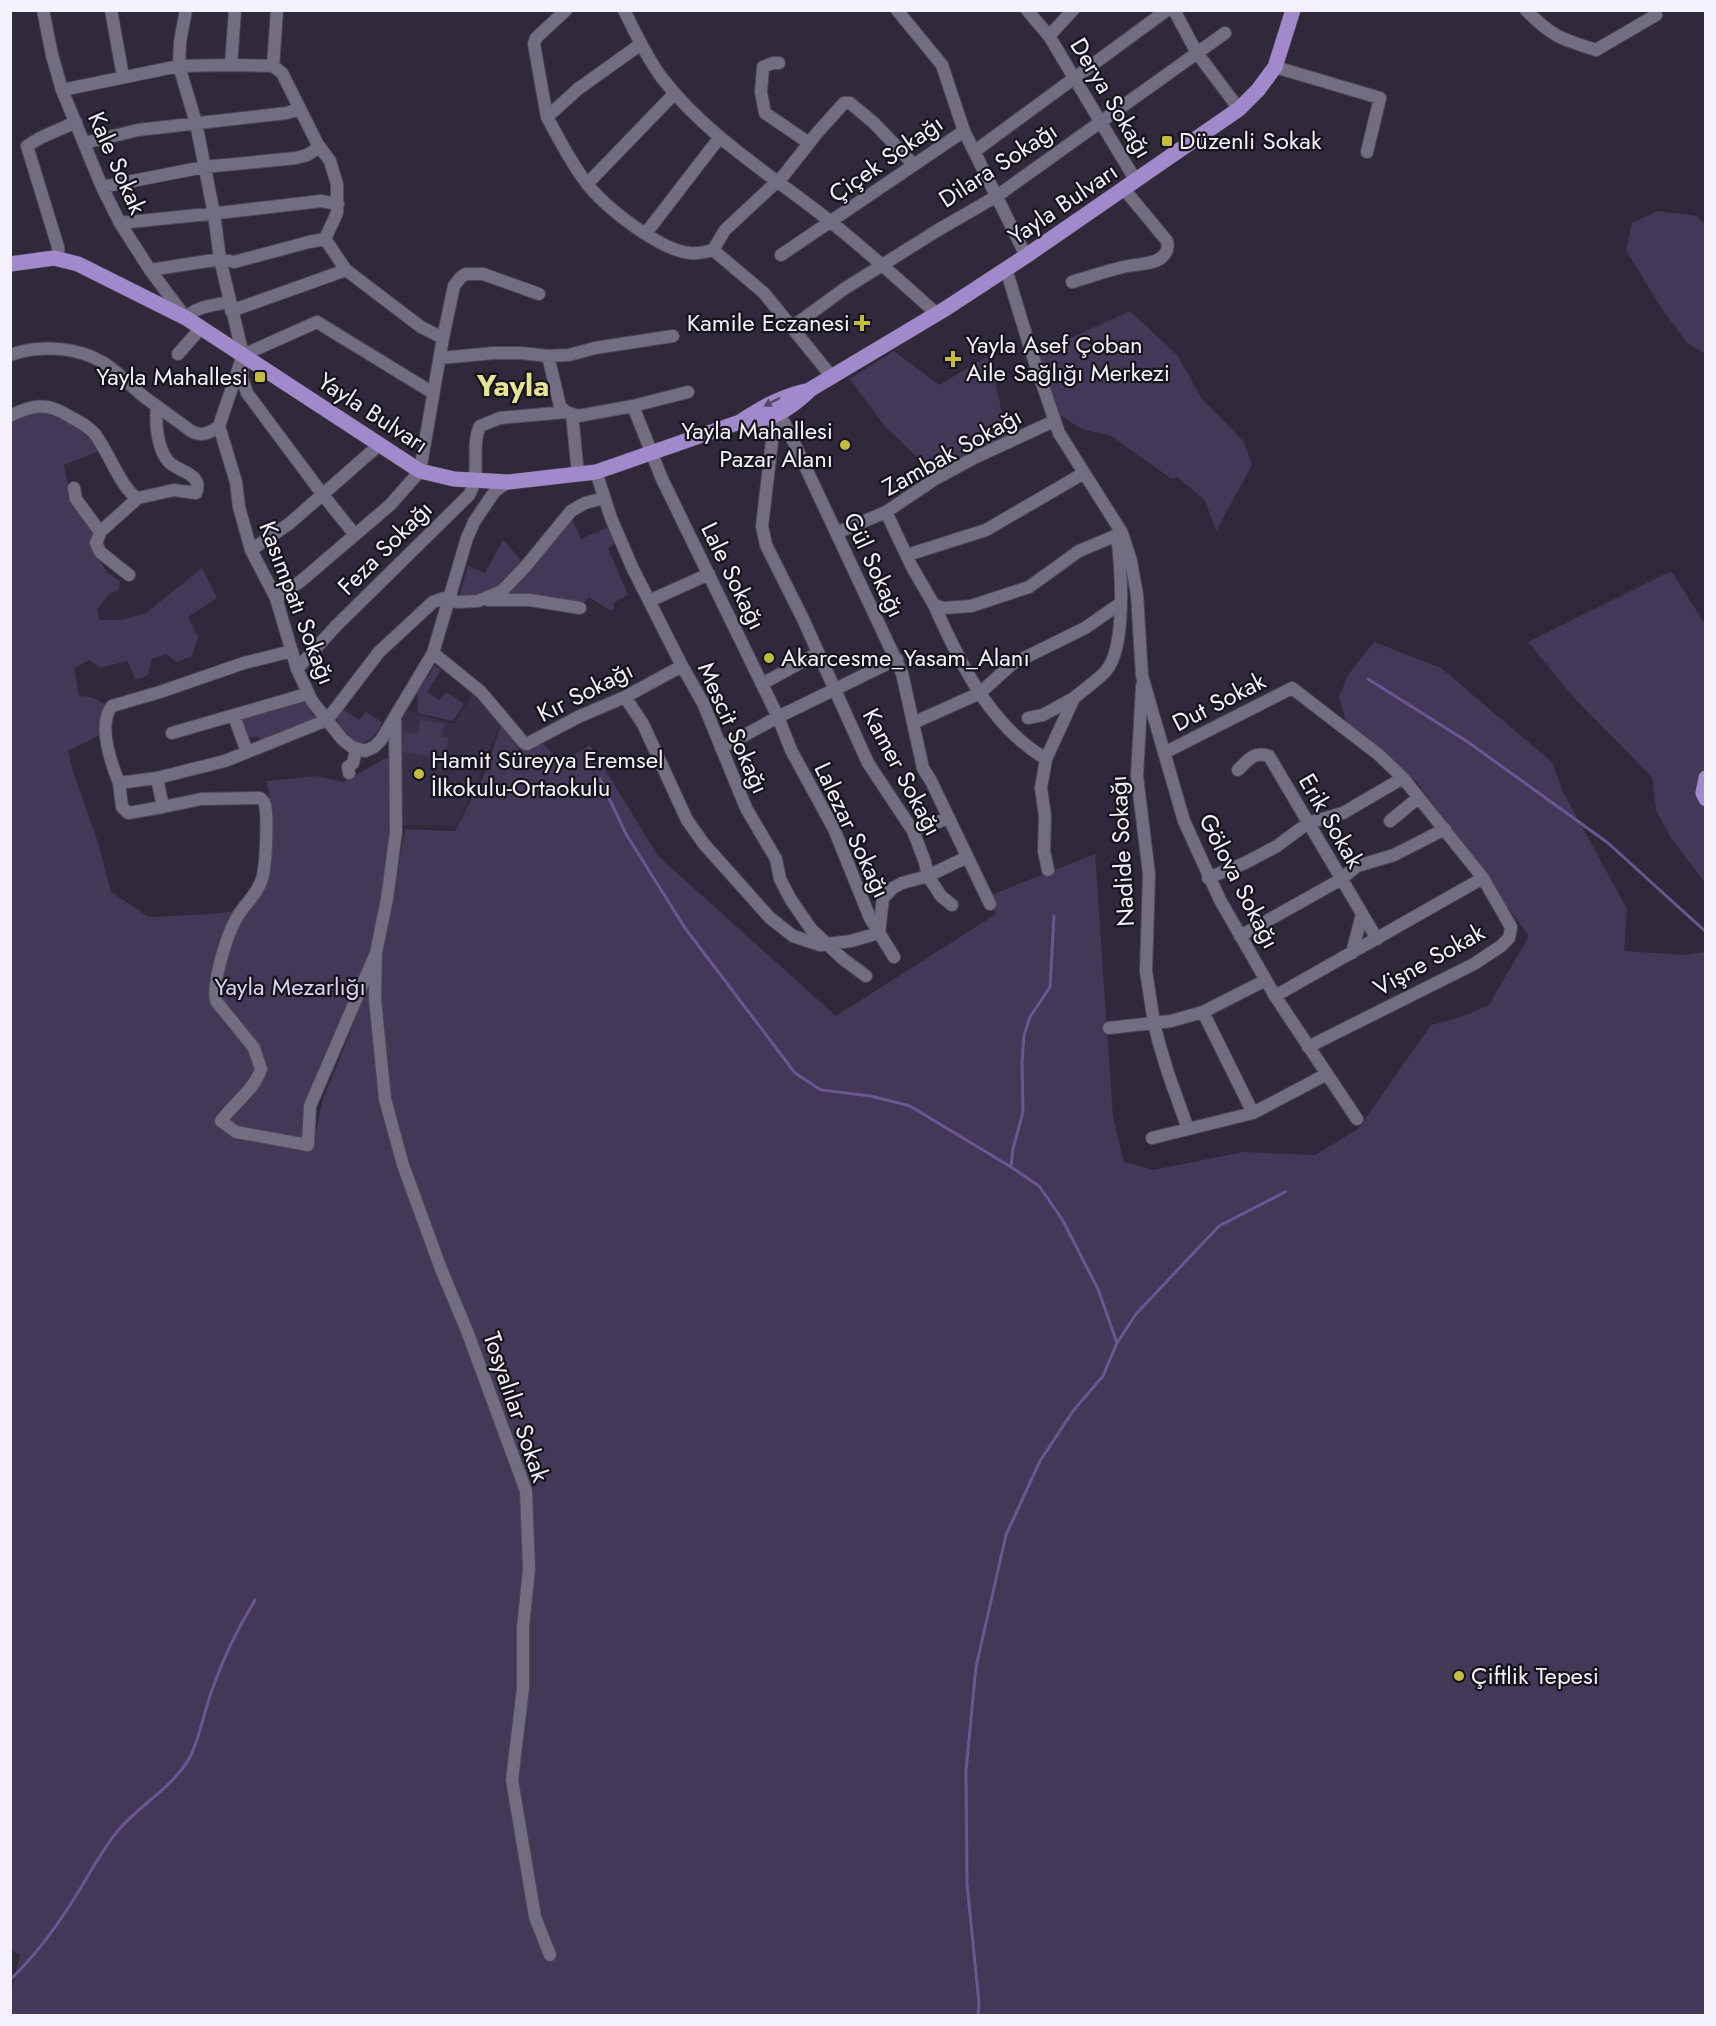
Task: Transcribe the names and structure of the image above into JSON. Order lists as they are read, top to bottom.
{
  "streets": {
    "main road": ["Yayla Bulvarı"],
    "street": [
      "Derya Sokağı",
      "Çiçek Sokağı",
      "Kale Sokak",
      "Dilara Sokağı",
      "Zambak Sokağı",
      "Feza Sokağı",
      "Gül Sokağı",
      "Lale Sokağı",
      "Kasımpatı Sokağı",
      "Kır Sokağı",
      "Dut Sokak",
      "Mescit Sokağı",
      "Kamer Sokağı",
      "Erik Sokak",
      "Lalezar Sokağı",
      "Nadide Sokağı",
      "Gölova Sokağı",
      "Vişne Sokak",
      "Tosyalılar Sokak"
    ]
  },
  "crossings": [
    ["Derya Sokağı", "Dilara Sokağı"],
    ["Derya Sokağı", "Yayla Bulvarı"],
    ["Kale Sokak", "Yayla Bulvarı"],
    ["Yayla Bulvarı", "Feza Sokağı"],
    ["Yayla Bulvarı", "Gül Sokağı"],
    ["Yayla Bulvarı", "Lale Sokağı"],
    ["Yayla Bulvarı", "Mescit Sokağı"],
    ["Yayla Bulvarı", "Kamer Sokağı"],
    ["Zambak Sokağı", "Gül Sokağı"],
    ["Feza Sokağı", "Kasımpatı Sokağı"],
    ["Gül Sokağı", "Kamer Sokağı"],
    ["Lale Sokağı", "Lalezar Sokağı"],
    ["Kır Sokağı", "Mescit Sokağı"],
    ["Dut Sokak", "Gölova Sokağı"],
    ["Nadide Sokağı", "Gölova Sokağı"],
    ["Gölova Sokağı", "Vişne Sokak"]
  ],
  "districts": ["Yayla"],
  "parks": ["Yayla Mezarlığı"],
  "places": {
    "transit": ["Düzenli Sokak", "Yayla Mahallesi"],
    "health": ["Kamile Eczanesi", "Yayla Asef Çoban Aile Sağlığı Merkezi"],
    "other": [
      "Yayla Mahallesi Pazar Alanı",
      "Akarcesme_Yasam_Alanı",
      "Hamit Süreyya Eremsel İlkokulu-Ortaokulu",
      "Çiftlik Tepesi"
    ]
  }
}
